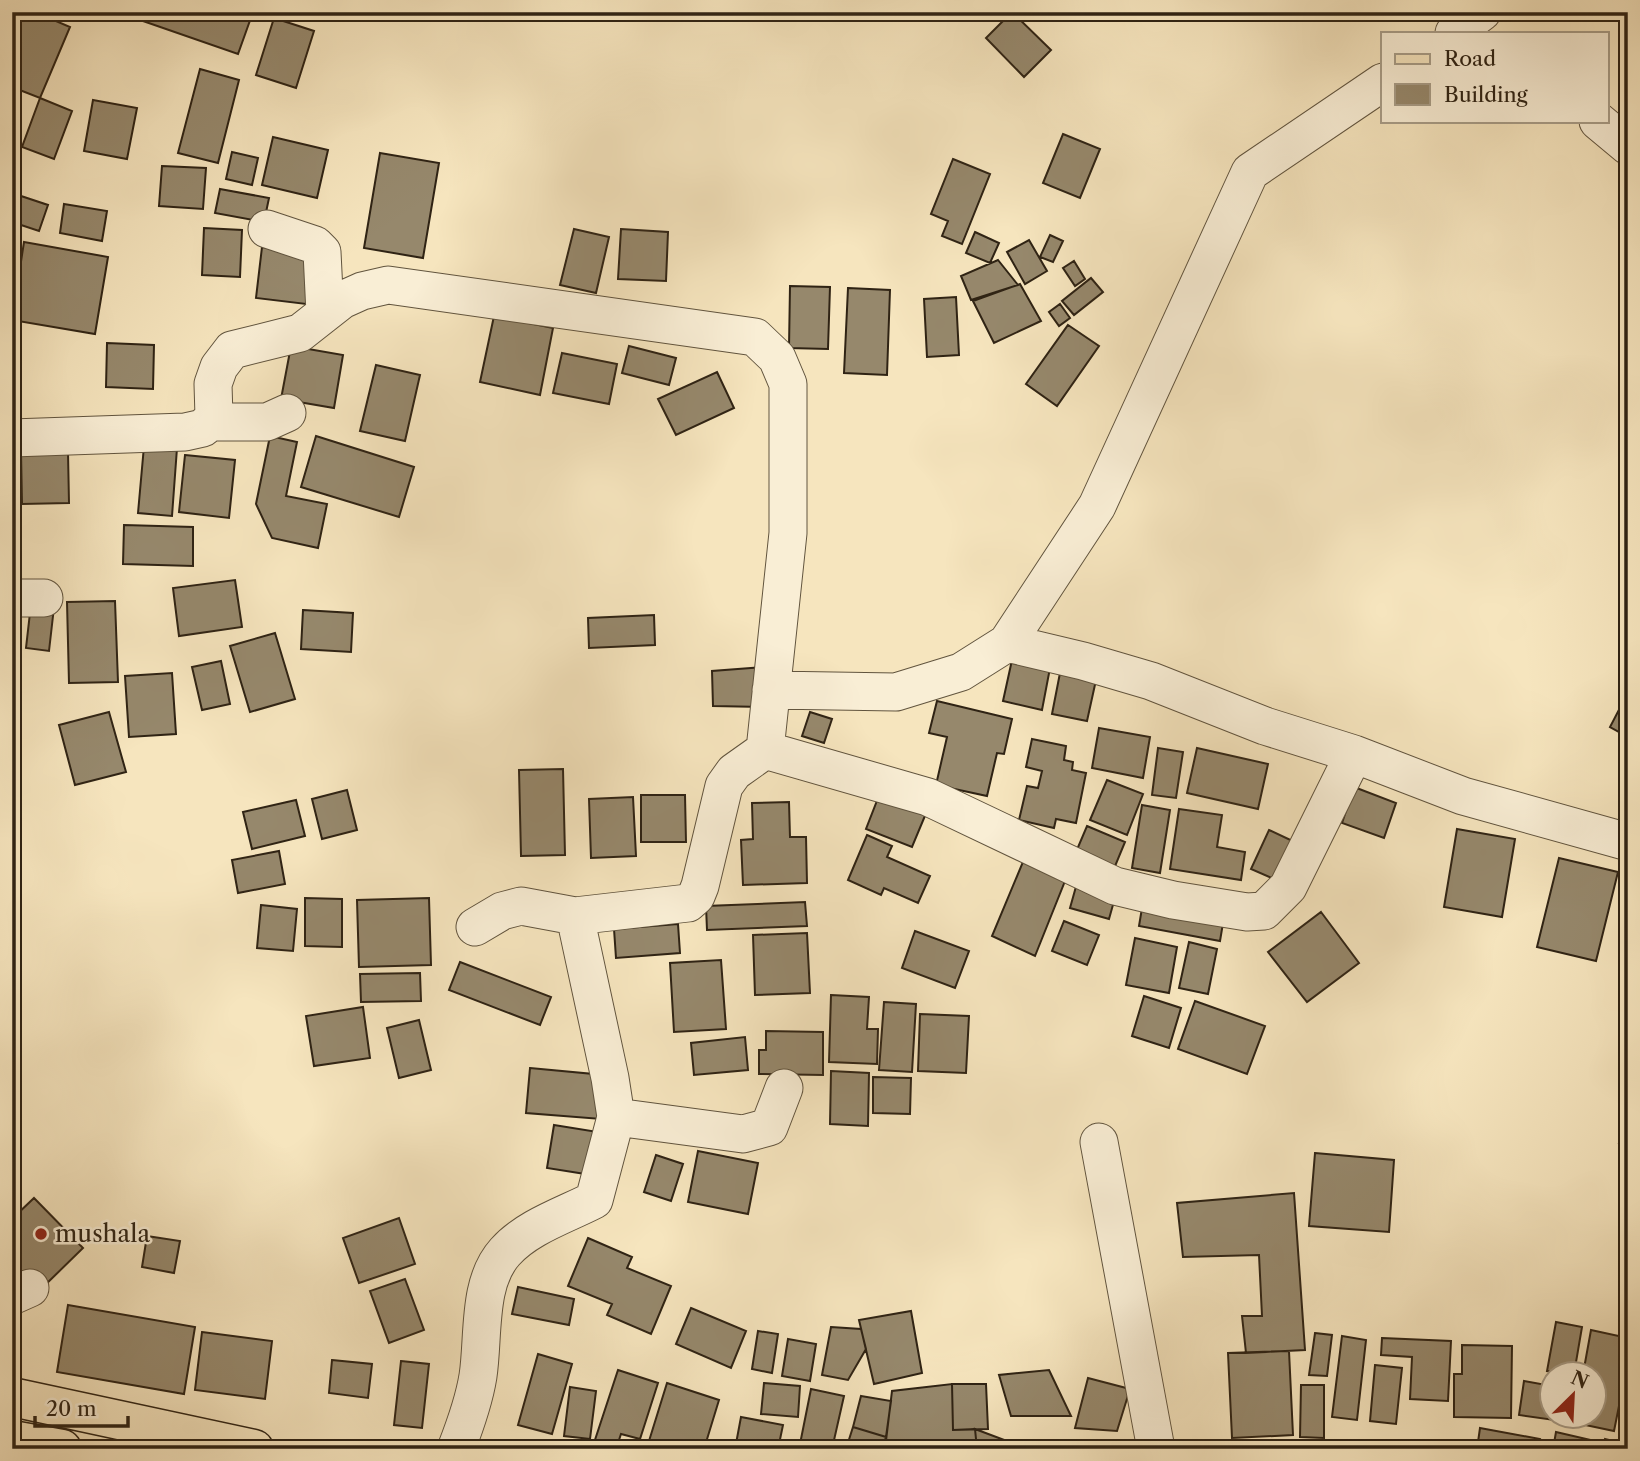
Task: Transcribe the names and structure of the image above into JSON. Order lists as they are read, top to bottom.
{
  "places": ["mushala"],
  "legend": ["Road", "Building"],
  "scale_bar": "20 m",
  "north": "top right"
}
